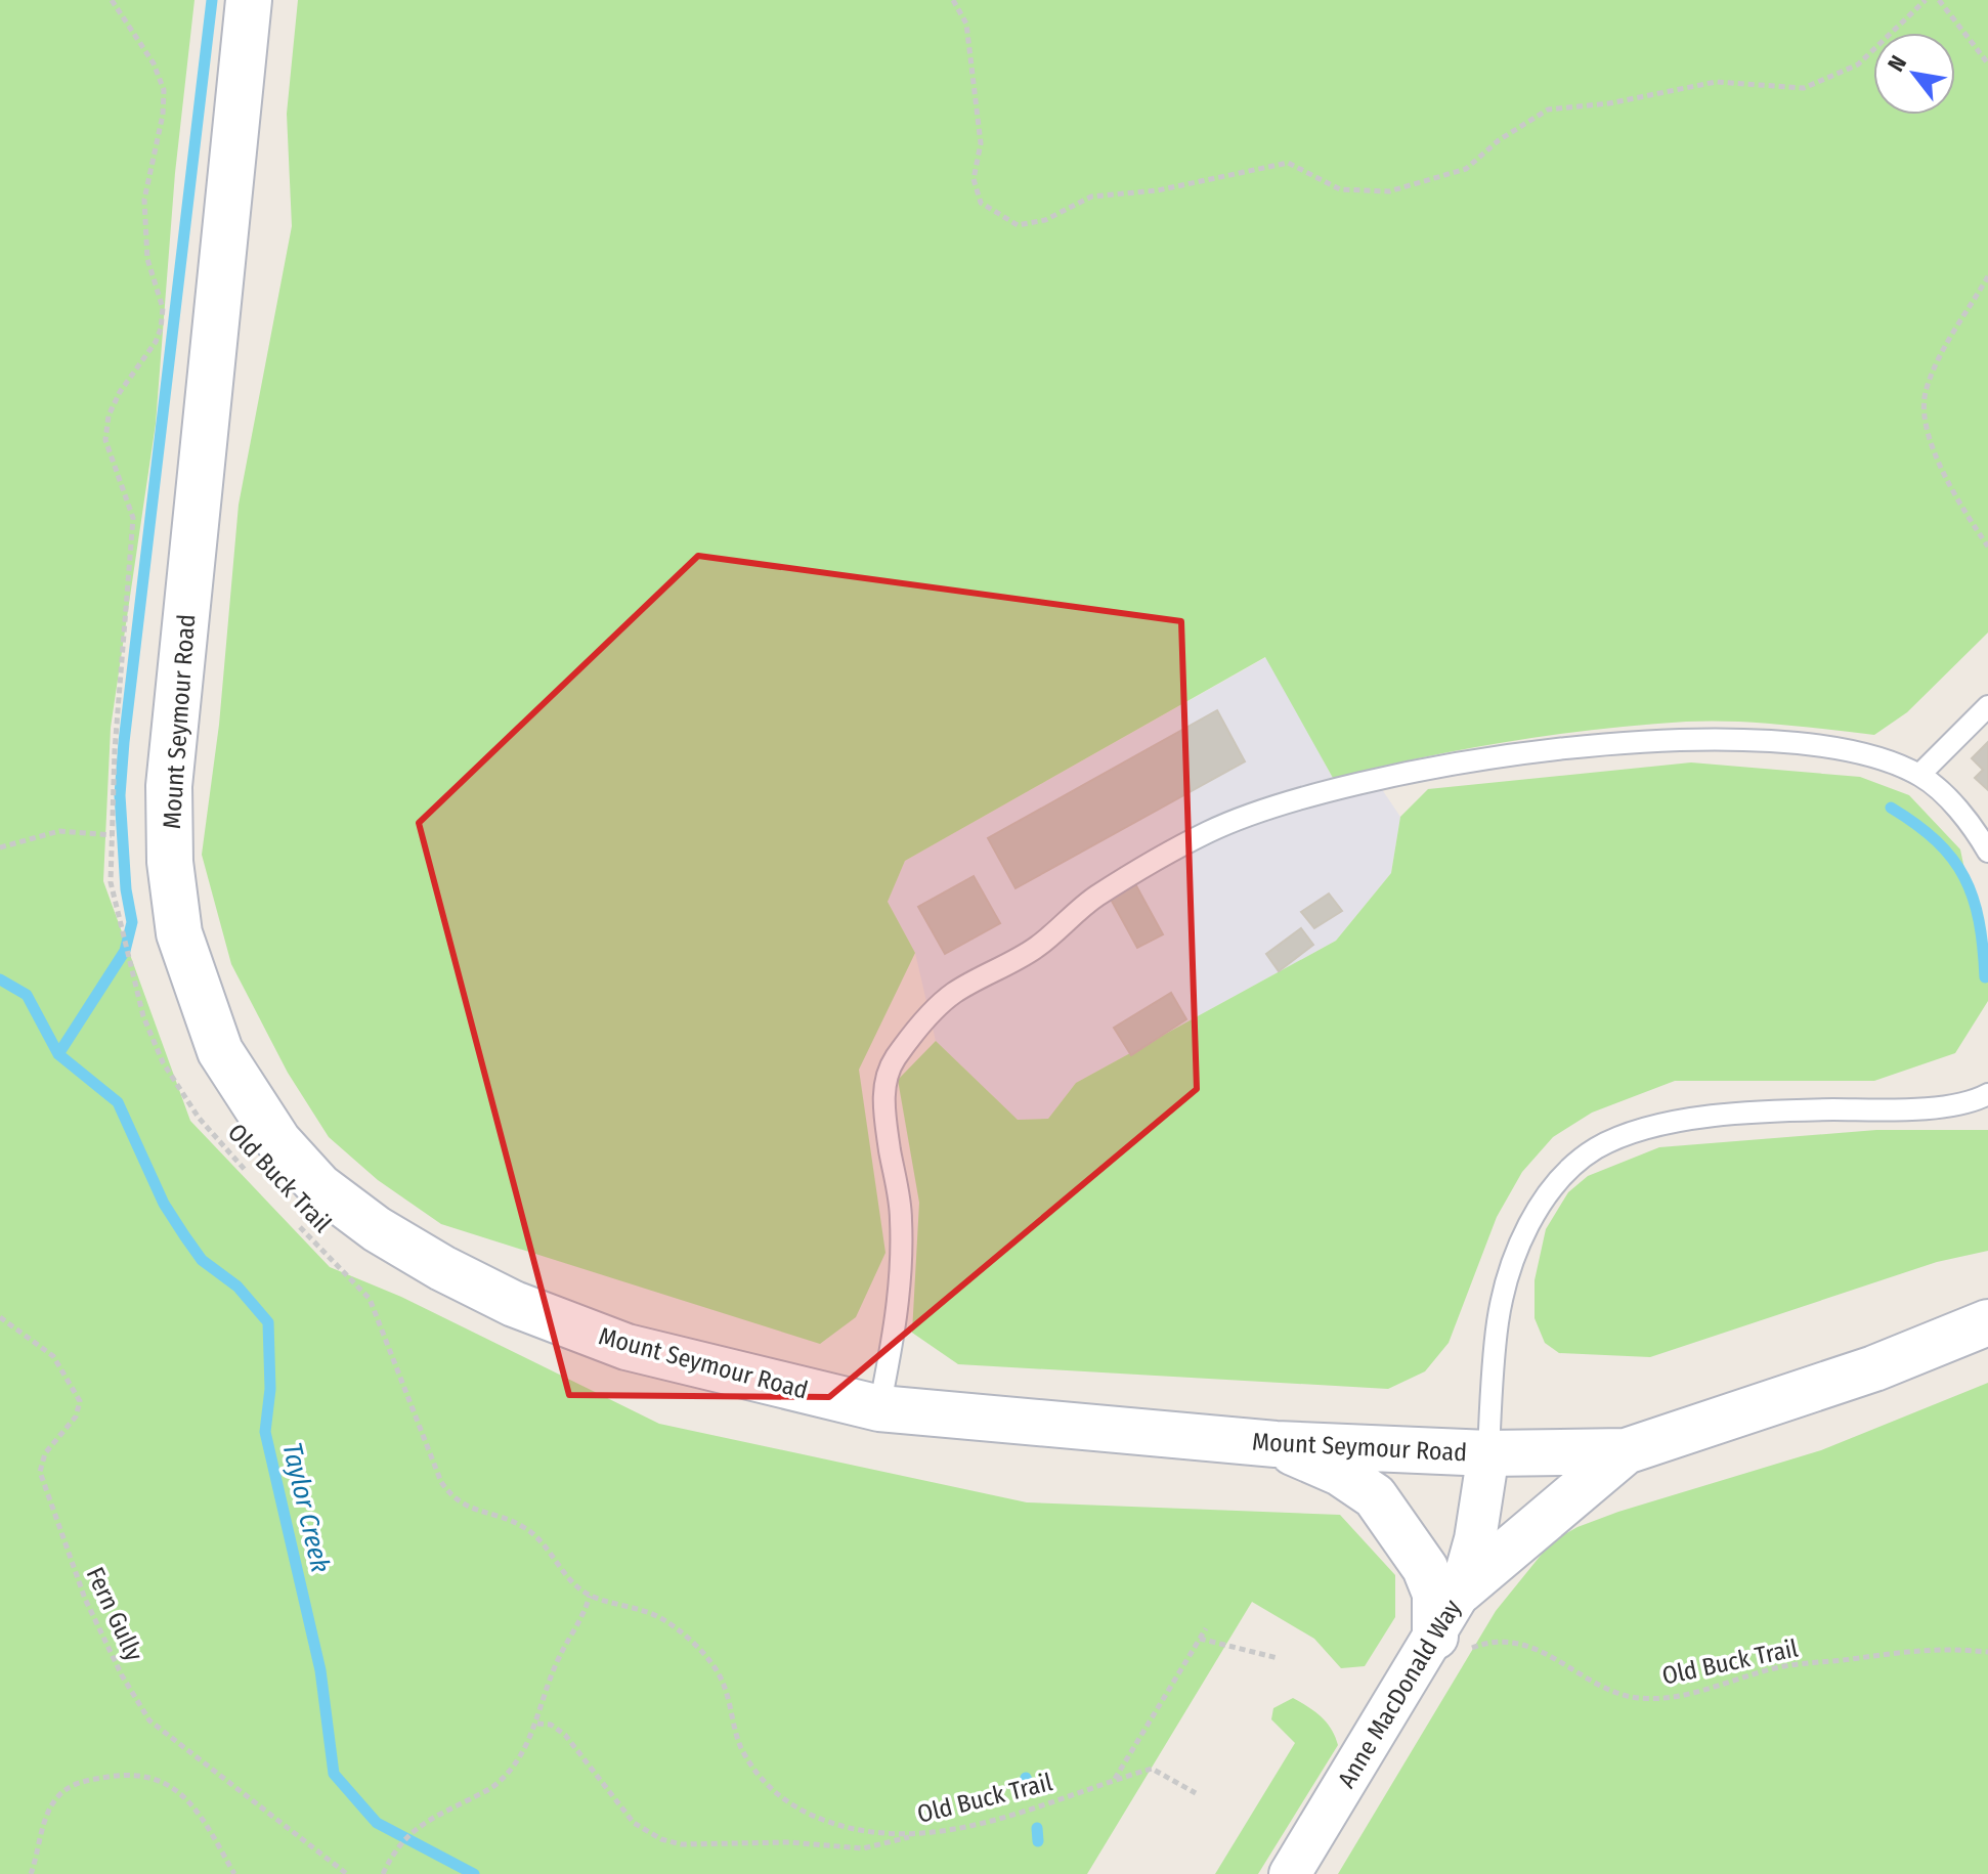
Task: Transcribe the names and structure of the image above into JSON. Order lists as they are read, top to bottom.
{
  "streets": {
    "street": ["Mount Seymour Road", "Anne MacDonald Way"],
    "path": ["Old Buck Trail", "Fern Gully"]
  },
  "crossings": [
    ["Mount Seymour Road", "Anne MacDonald Way"],
    ["Old Buck Trail", "Anne MacDonald Way"]
  ],
  "water": ["Taylor Creek"],
  "north": "top left"
}
